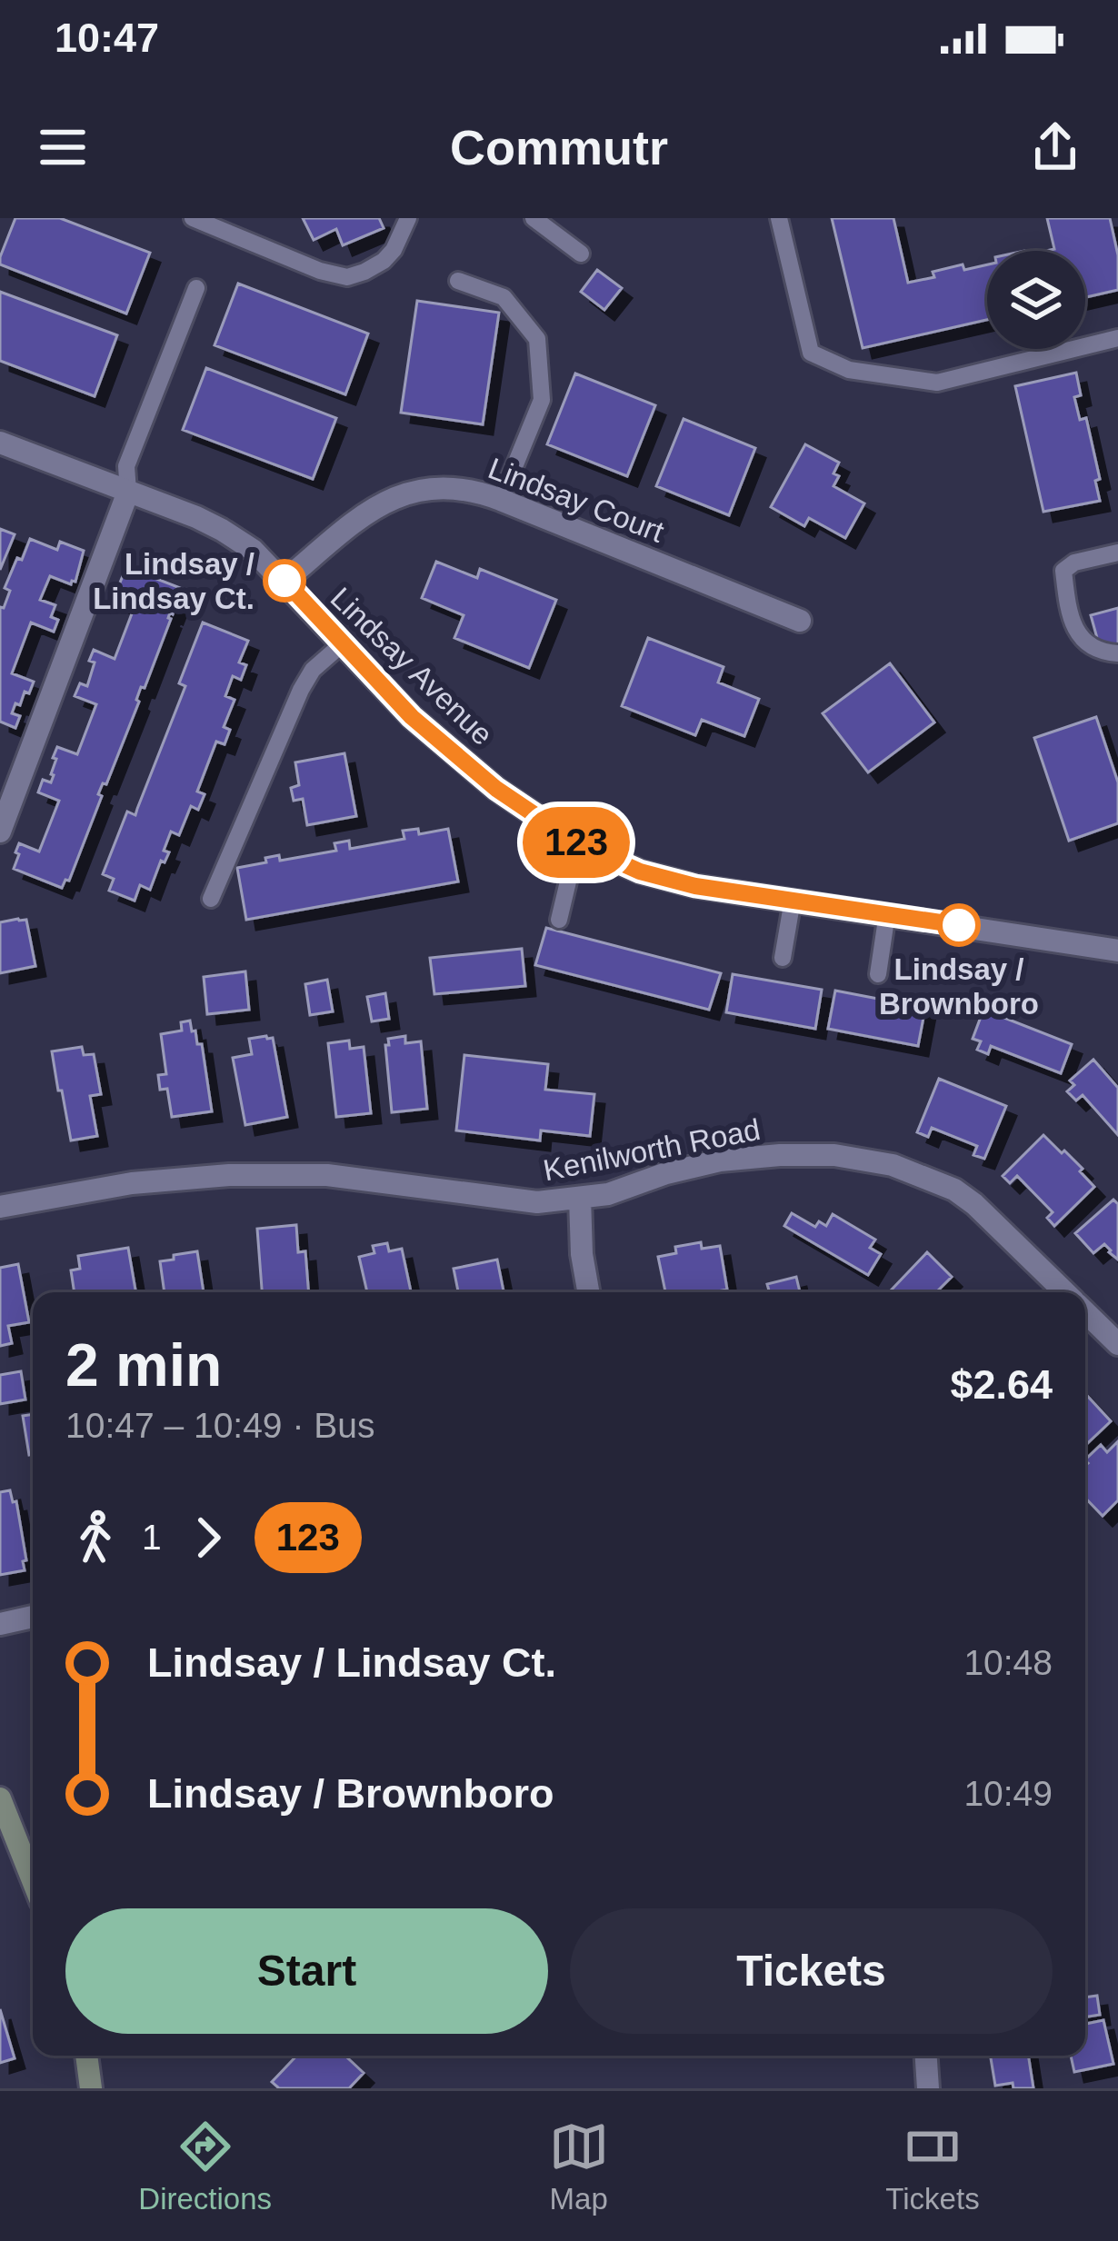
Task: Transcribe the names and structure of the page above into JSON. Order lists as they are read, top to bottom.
{
  "streets": {
    "street": ["Lindsay Court", "Lindsay Avenue", "Kenilworth Road"]
  },
  "crossings": [
    ["Lindsay Court", "Lindsay Avenue"]
  ],
  "places": ["Lindsay / Lindsay Ct.", "Lindsay / Brownboro"],
  "lines": ["bus line 123"],
  "page": {
    "status": "10:47",
    "header": "Commutr",
    "on_map": "123",
    "heading": ["2 min", "10:47 – 10:49 · Bus", "$2.64"],
    "legs": ["1", "123"],
    "list": [
      {
        "name": "Lindsay / Lindsay Ct.",
        "value": "10:48"
      },
      {
        "name": "Lindsay / Brownboro",
        "value": "10:49"
      }
    ],
    "buttons": ["Start", "Tickets"],
    "tabs": ["Directions", "Map", "Tickets"]
  }
}
